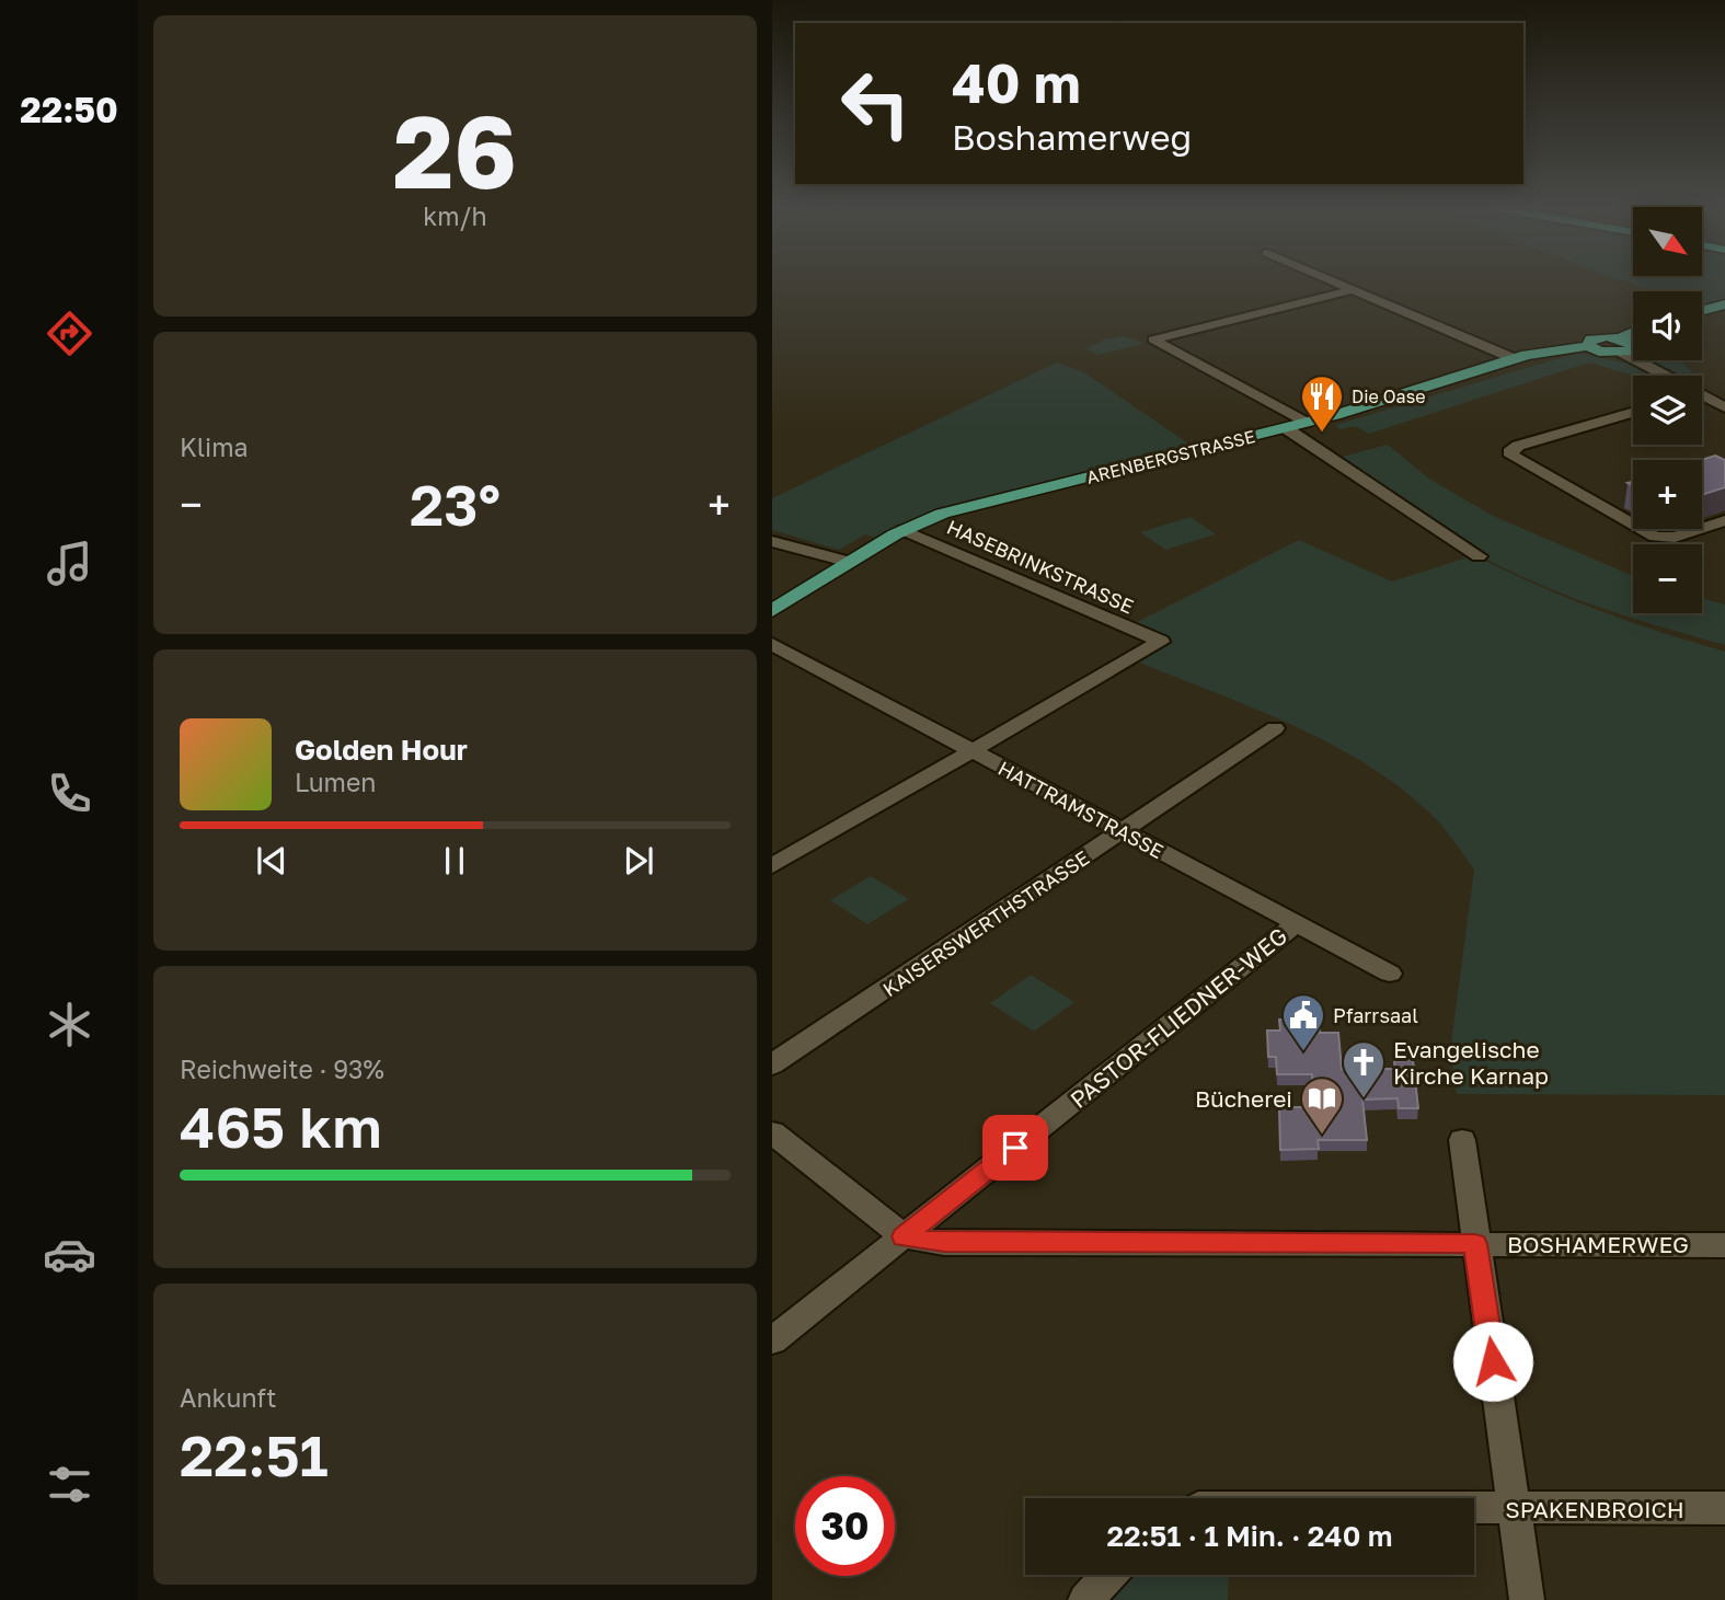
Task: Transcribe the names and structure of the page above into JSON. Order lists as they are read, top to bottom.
{
  "streets": {
    "main road": ["ARENBERGSTRASSE"],
    "street": [
      "HASEBRINKSTRASSE",
      "HATTRAMSTRASSE",
      "KAISERSWERTHSTRASSE",
      "PASTOR-FLIEDNER-WEG",
      "BOSHAMERWEG",
      "SPAKENBROICH"
    ]
  },
  "crossings": [
    ["ARENBERGSTRASSE", "HASEBRINKSTRASSE"],
    ["HASEBRINKSTRASSE", "HATTRAMSTRASSE"],
    ["HATTRAMSTRASSE", "KAISERSWERTHSTRASSE"],
    ["HATTRAMSTRASSE", "PASTOR-FLIEDNER-WEG"],
    ["PASTOR-FLIEDNER-WEG", "BOSHAMERWEG"]
  ],
  "places": {
    "restaurant": ["Die Oase"],
    "public building": ["Pfarrsaal"],
    "church": ["Evangelische Kirche Karnap"],
    "library": ["Bücherei"]
  },
  "north": "bottom right",
  "page": {
    "tabs": "22:50",
    "tile": [
      ["26", "km/h"],
      "Klima",
      ["Reichweite · 93%", "465 km"],
      ["Ankunft", "22:51"]
    ],
    "turn": ["40 m", "Boshamerweg"],
    "map_buttons": ["+", "−"],
    "heat": ["−", "23°", "+"],
    "song": ["Golden Hour", "Lumen"],
    "limit": "30",
    "trip": "22:51 · 1 Min. · 240 m"
  }
}
